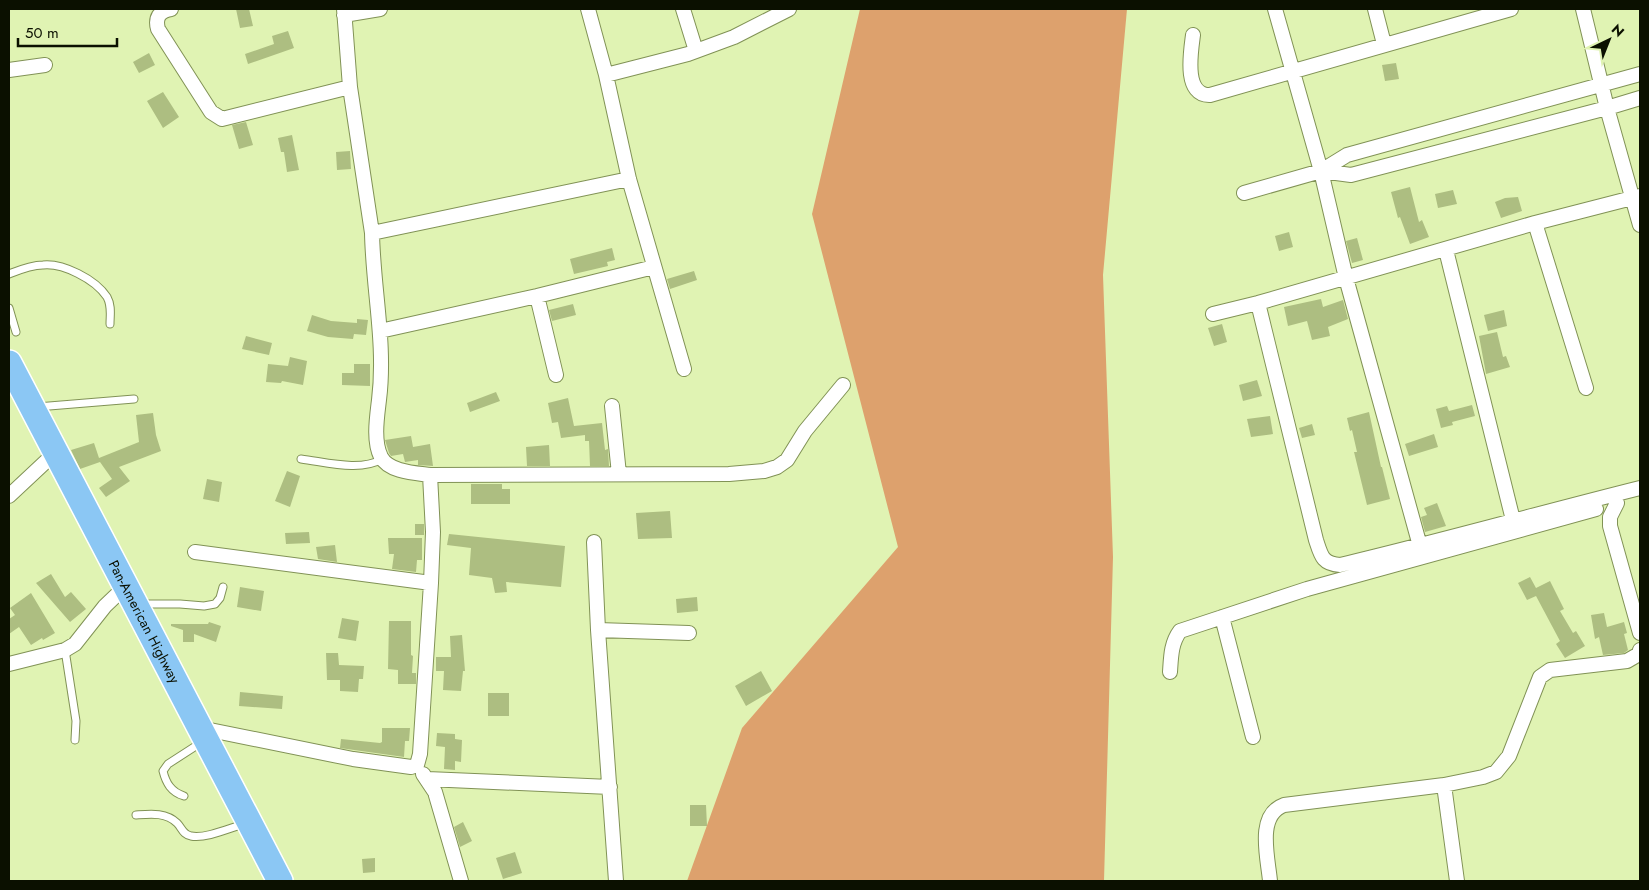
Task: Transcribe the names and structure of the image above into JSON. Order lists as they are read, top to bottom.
{
  "streets": {
    "highway": ["Pan-American Highway"]
  },
  "scale_bar": "50 m",
  "north": "top right"
}
